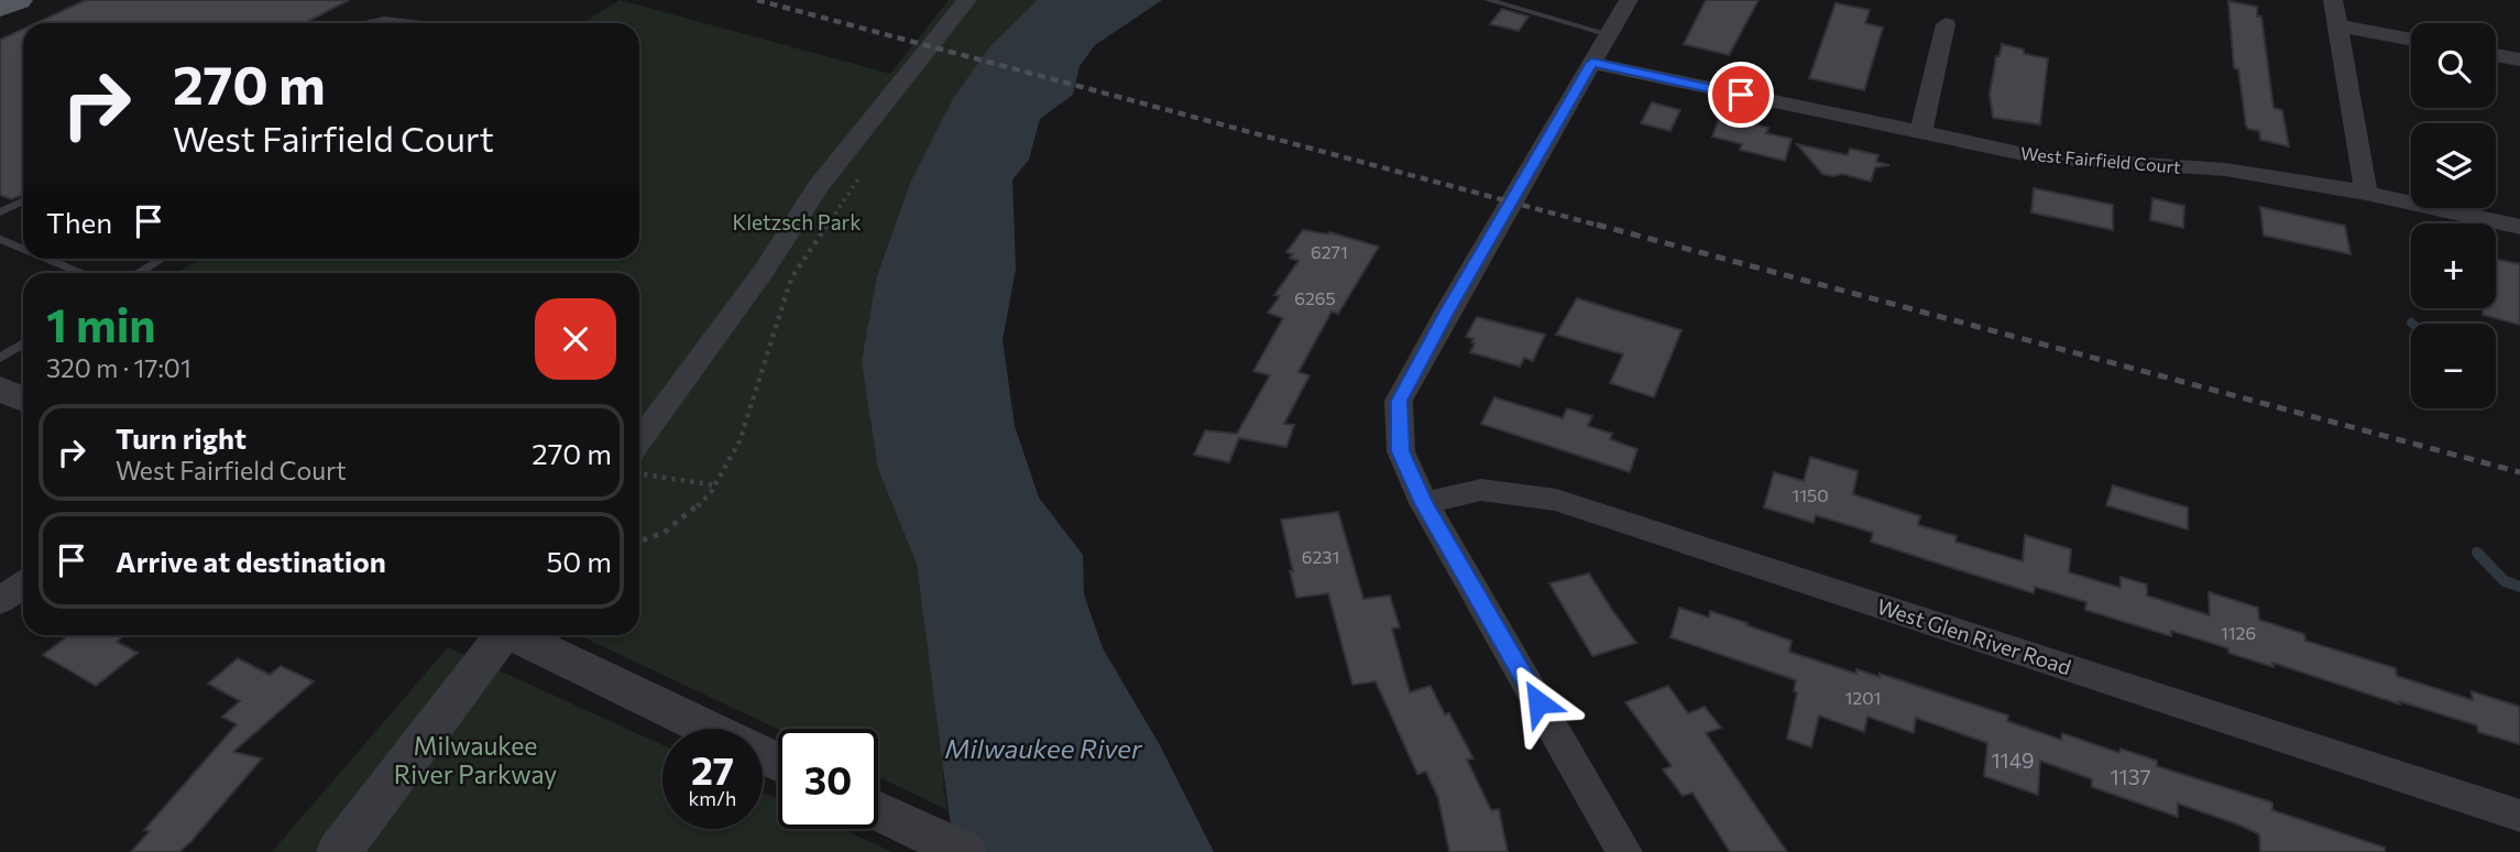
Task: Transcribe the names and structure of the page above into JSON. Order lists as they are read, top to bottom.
{
  "streets": {
    "street": ["West Fairfield Court", "West Glen River Road"]
  },
  "water": ["Milwaukee River"],
  "parks": ["Kletzsch Park", "Milwaukee River Parkway"],
  "house_numbers": [
    "6271",
    "6265",
    "1150",
    "6231",
    "1126",
    "1201",
    "1149",
    "1137"
  ],
  "page": {
    "map_buttons": ["+", "−"],
    "turn": ["270 m", "West Fairfield Court"],
    "then": "Then",
    "heading": ["1 min", "320 m · 17:01"],
    "list": [
      {
        "name": "Turn right",
        "note": "West Fairfield Court",
        "value": "270 m"
      },
      {
        "name": "Arrive at destination",
        "value": "50 m"
      }
    ],
    "speed": "27 km/h",
    "limit": "30"
  }
}
